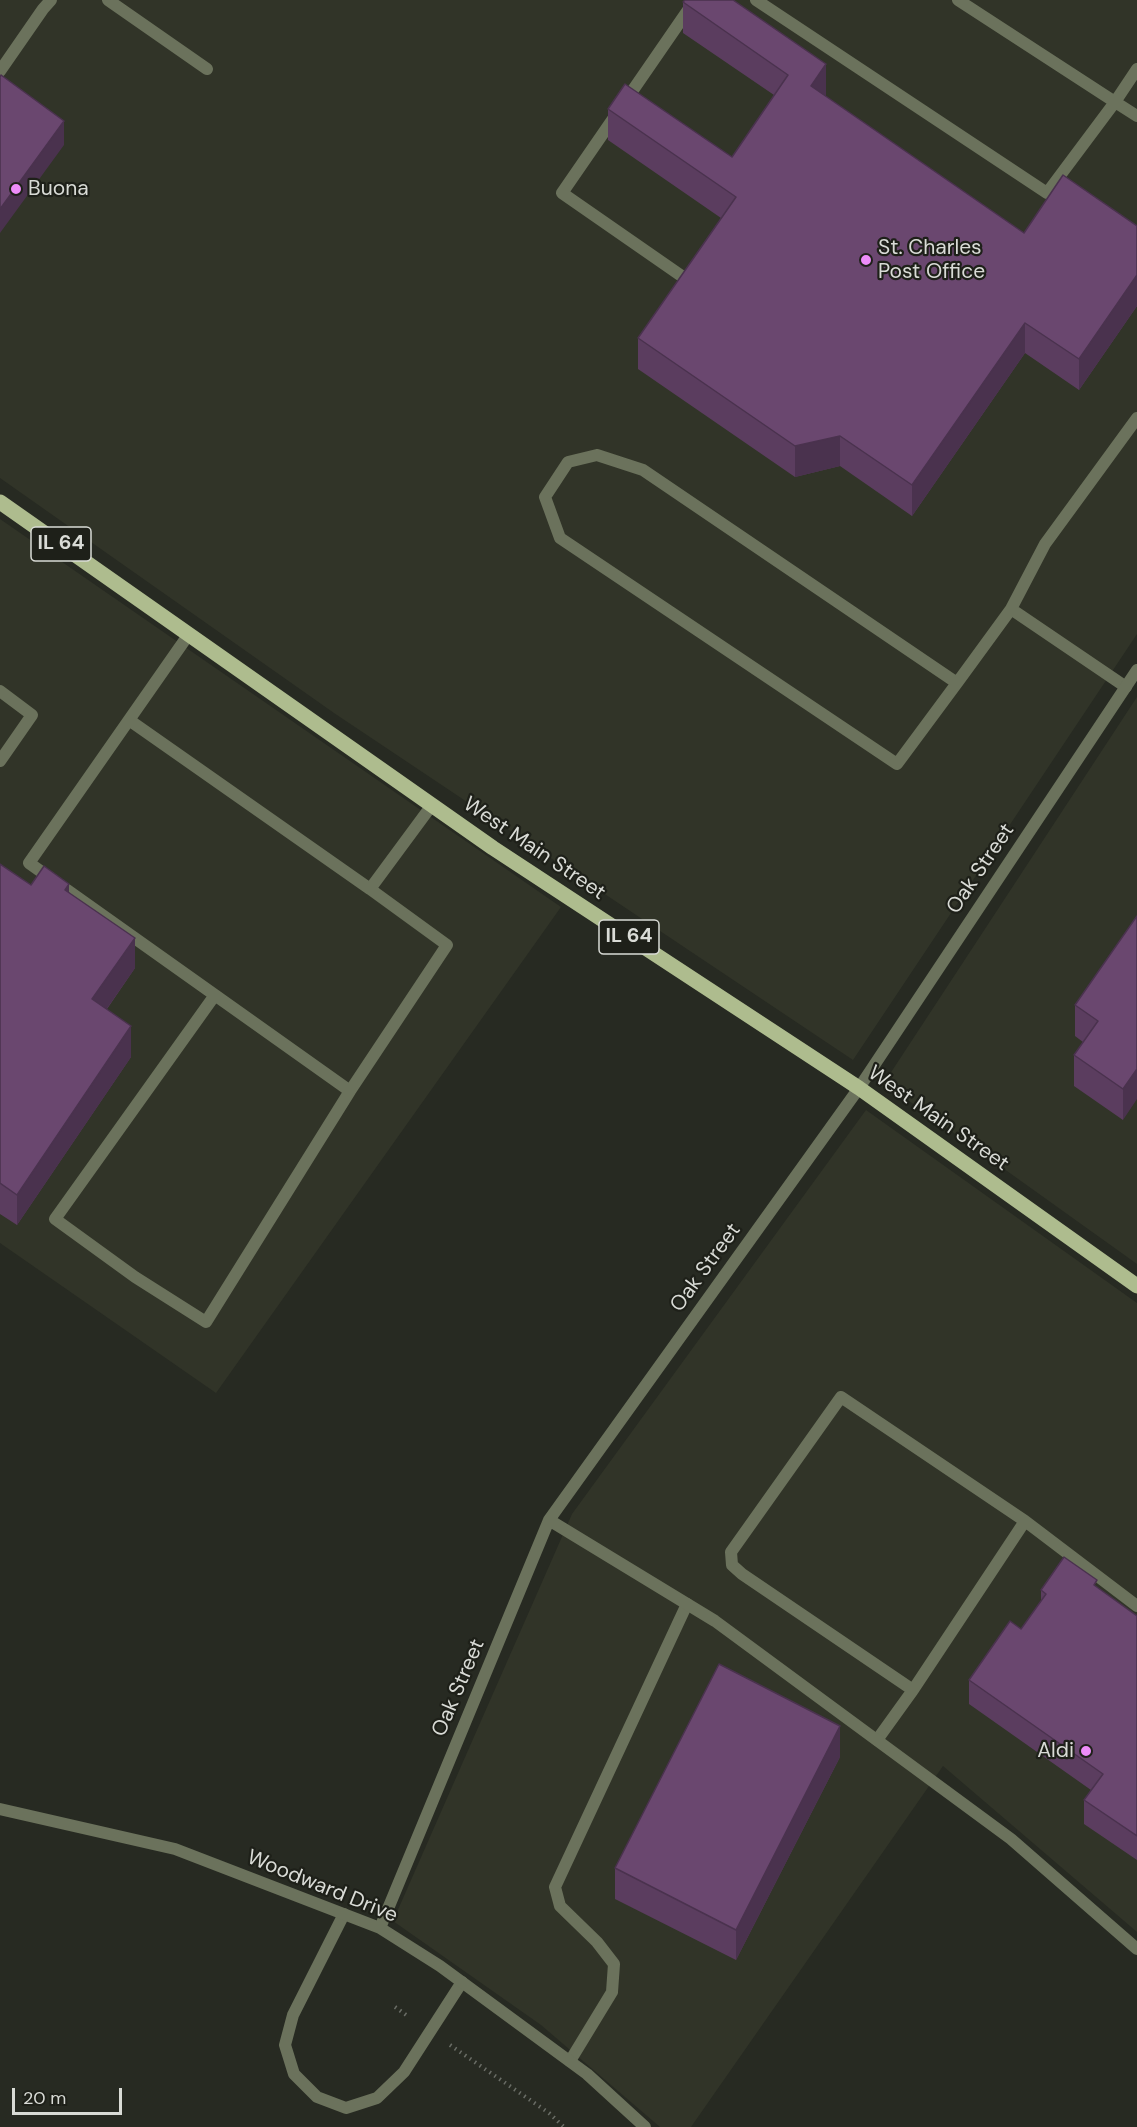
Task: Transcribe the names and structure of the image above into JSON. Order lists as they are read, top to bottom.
{
  "streets": {
    "main road": ["IL 64", "West Main Street"],
    "street": ["Oak Street", "Woodward Drive"]
  },
  "crossings": [
    ["West Main Street", "Oak Street"],
    ["Oak Street", "Woodward Drive"]
  ],
  "places": ["Buona", "St. Charles Post Office", "Aldi"],
  "scale_bar": "20 m"
}
